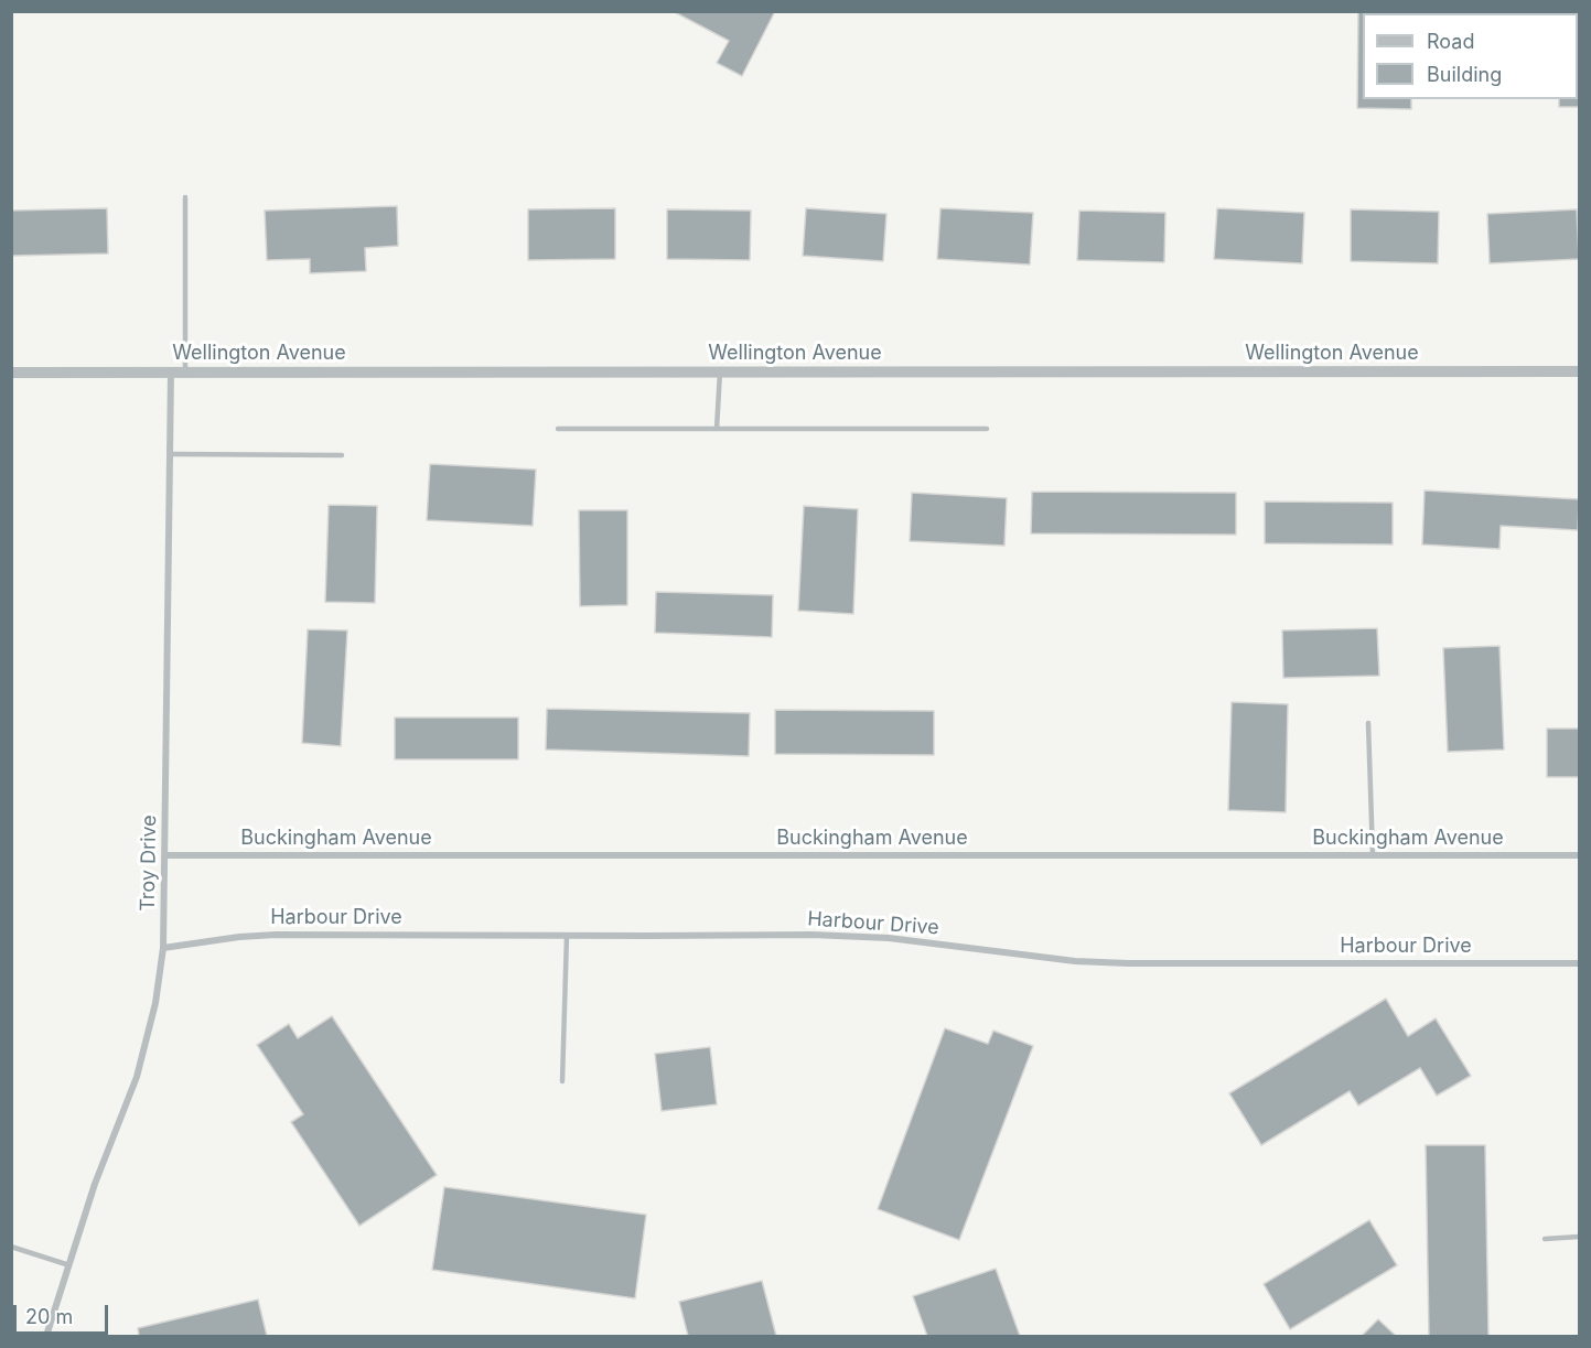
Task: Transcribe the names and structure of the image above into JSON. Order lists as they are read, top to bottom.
{
  "streets": {
    "street": [
      "Wellington Avenue",
      "Buckingham Avenue",
      "Troy Drive",
      "Harbour Drive"
    ]
  },
  "crossings": [
    ["Wellington Avenue", "Troy Drive"],
    ["Buckingham Avenue", "Troy Drive"],
    ["Troy Drive", "Harbour Drive"]
  ],
  "legend": ["Road", "Building"],
  "scale_bar": "20 m"
}
